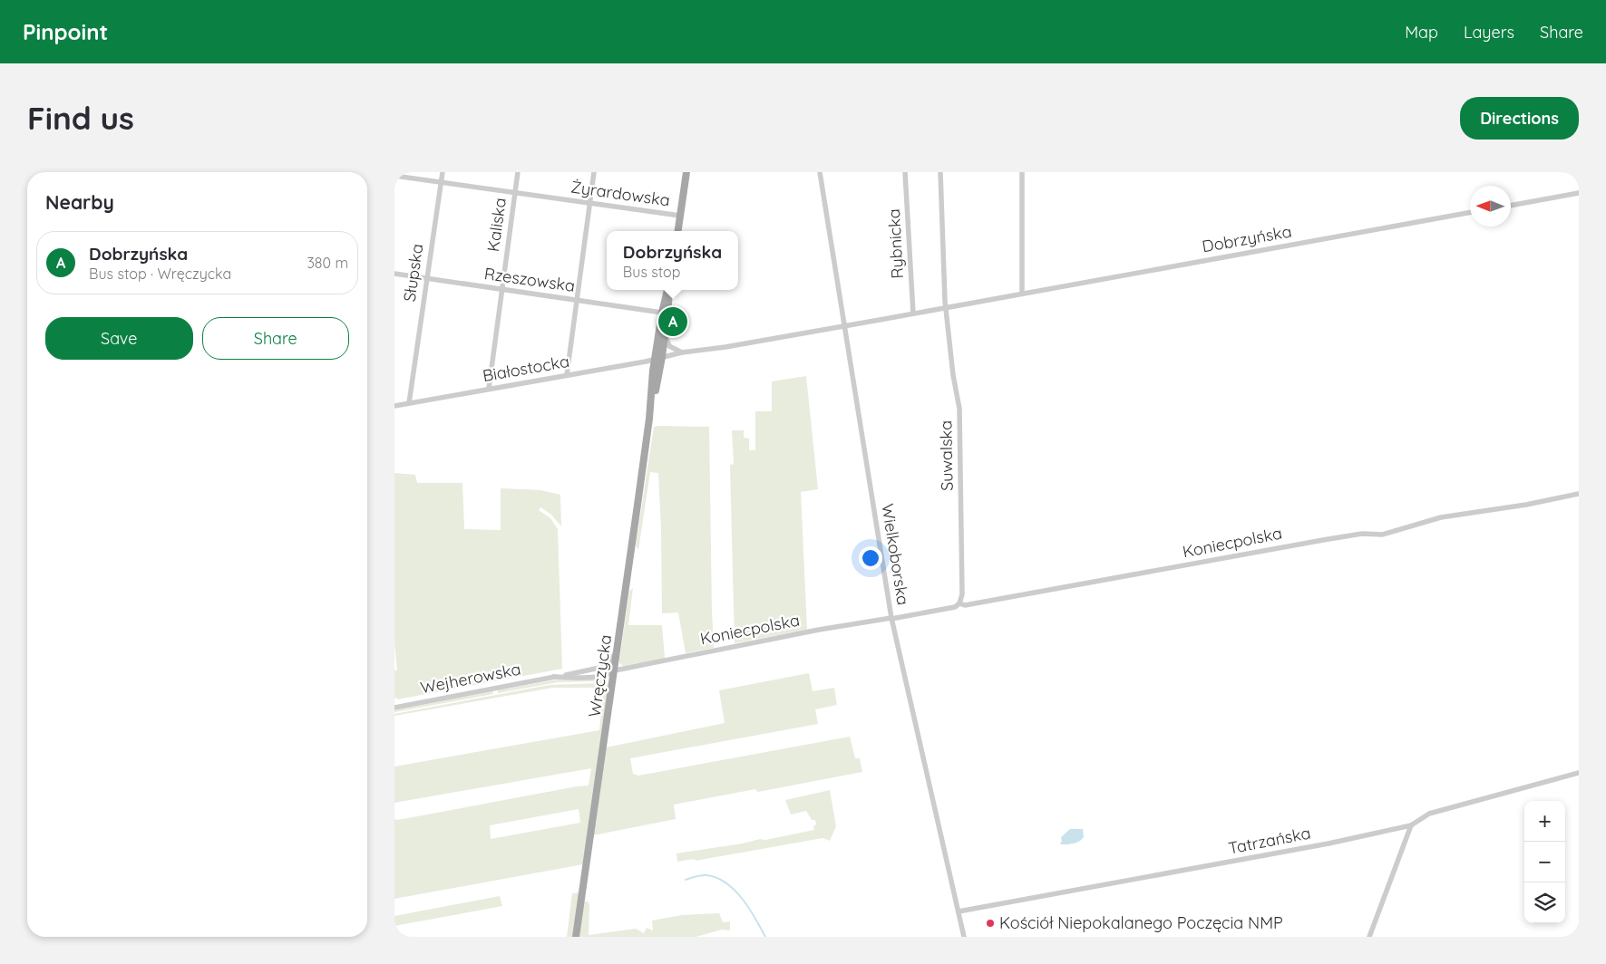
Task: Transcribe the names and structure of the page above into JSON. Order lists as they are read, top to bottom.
{
  "streets": {
    "main road": ["Wręczycka"],
    "street": [
      "Żyrardowska",
      "Kaliska",
      "Dobrzyńska",
      "Rybnicka",
      "Słupska",
      "Rzeszowska",
      "Białostocka",
      "Suwalska",
      "Koniecpolska",
      "Wielkoborska",
      "Wejherowska",
      "Tatrzańska"
    ]
  },
  "crossings": [
    ["Żyrardowska", "Kaliska"],
    ["Żyrardowska", "Słupska"],
    ["Kaliska", "Rzeszowska"],
    ["Kaliska", "Białostocka"],
    ["Dobrzyńska", "Rybnicka"],
    ["Dobrzyńska", "Białostocka"],
    ["Dobrzyńska", "Suwalska"],
    ["Dobrzyńska", "Wielkoborska"],
    ["Dobrzyńska", "Wręczycka"],
    ["Słupska", "Rzeszowska"],
    ["Słupska", "Białostocka"],
    ["Rzeszowska", "Wręczycka"],
    ["Białostocka", "Wręczycka"],
    ["Suwalska", "Koniecpolska"],
    ["Koniecpolska", "Wielkoborska"],
    ["Koniecpolska", "Wręczycka"],
    ["Koniecpolska", "Wejherowska"],
    ["Wielkoborska", "Tatrzańska"],
    ["Wręczycka", "Wejherowska"]
  ],
  "places": ["Kościół Niepokalanego Poczęcia NMP"],
  "north": "left",
  "page": {
    "header": "Pinpoint",
    "nav": ["Map", "Layers", "Share"],
    "buttons": [
      "Directions",
      ["Save", "Share"]
    ],
    "title": "Find us",
    "heading": "Nearby",
    "list": [
      {
        "mark": "A",
        "name": "Dobrzyńska",
        "note": "Bus stop · Wręczycka",
        "value": "380 m"
      }
    ],
    "popup": ["Dobrzyńska", "Bus stop"],
    "pins": "A",
    "map_buttons": ["+", "−"]
  }
}
